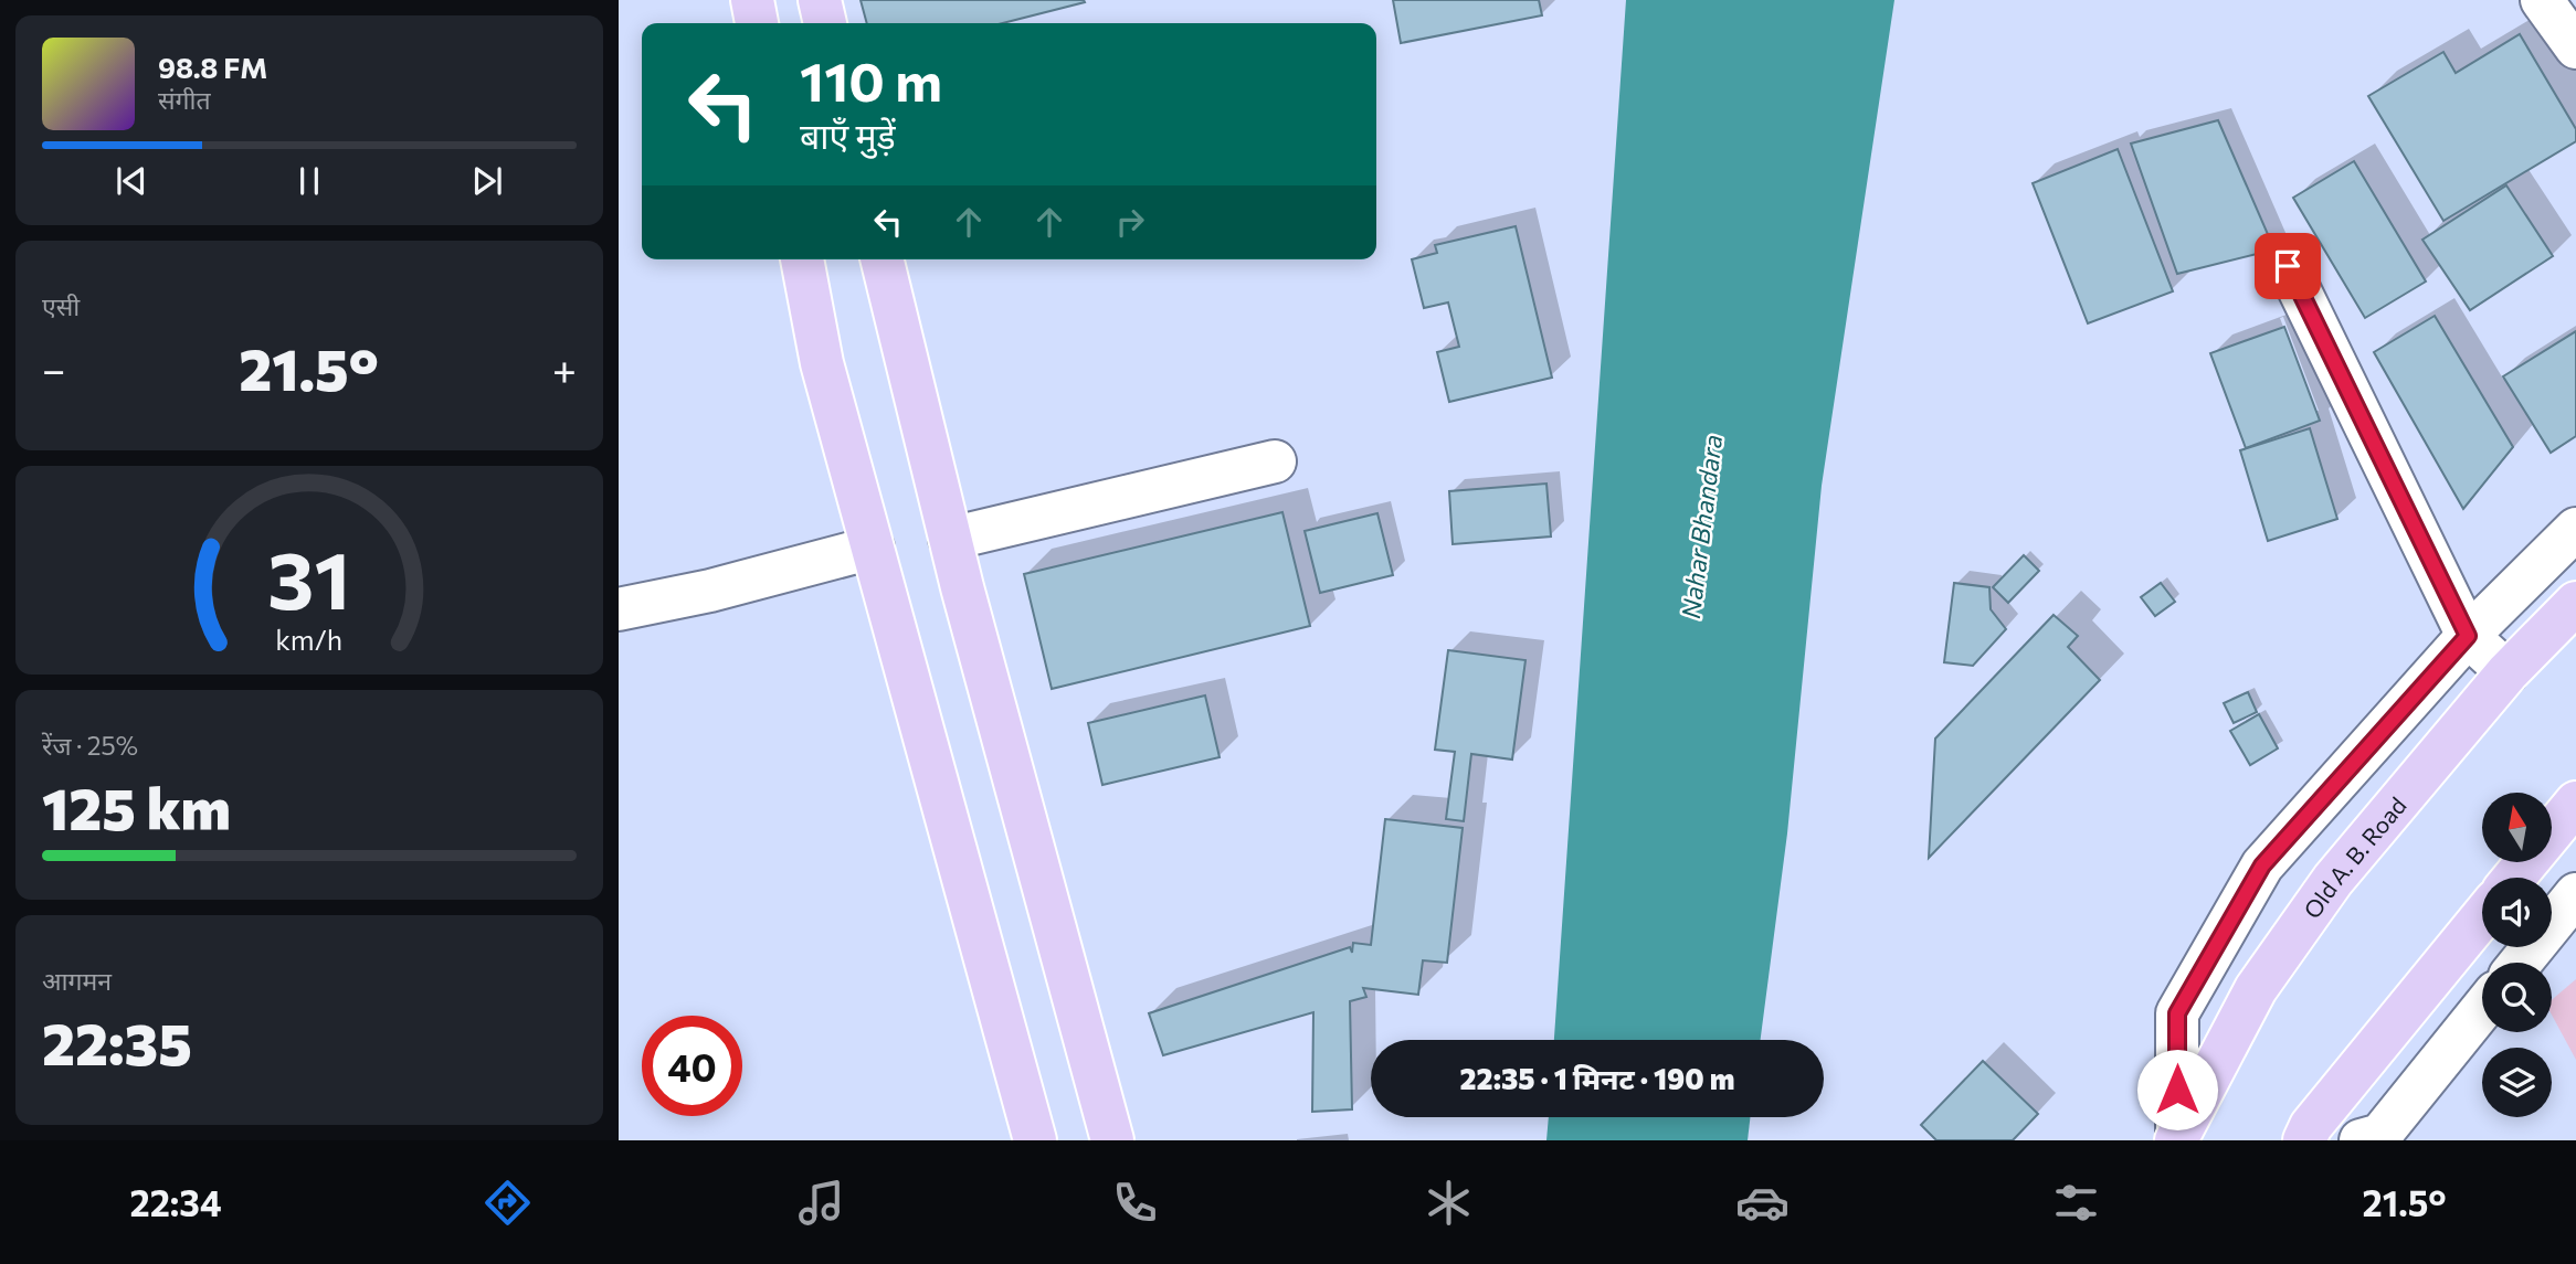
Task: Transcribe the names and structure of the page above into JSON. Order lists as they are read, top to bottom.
{
  "streets": {
    "main road": ["Old A. B. Road"]
  },
  "water": ["Nahar Bhandara"],
  "north": "top",
  "page": {
    "turn": ["110 m", "बाएँ मुड़ें"],
    "song": ["98.8 FM", "संगीत"],
    "tile": [
      "एसी",
      ["रेंज · 25%", "125 km"],
      ["आगमन", "22:35"]
    ],
    "heat": ["−", "21.5°", "+"],
    "limit": "40",
    "trip": "22:35 · 1 मिनट · 190 m",
    "tabs": ["22:34", "21.5°"],
    "gauge": ["31", "km/h"]
  }
}
